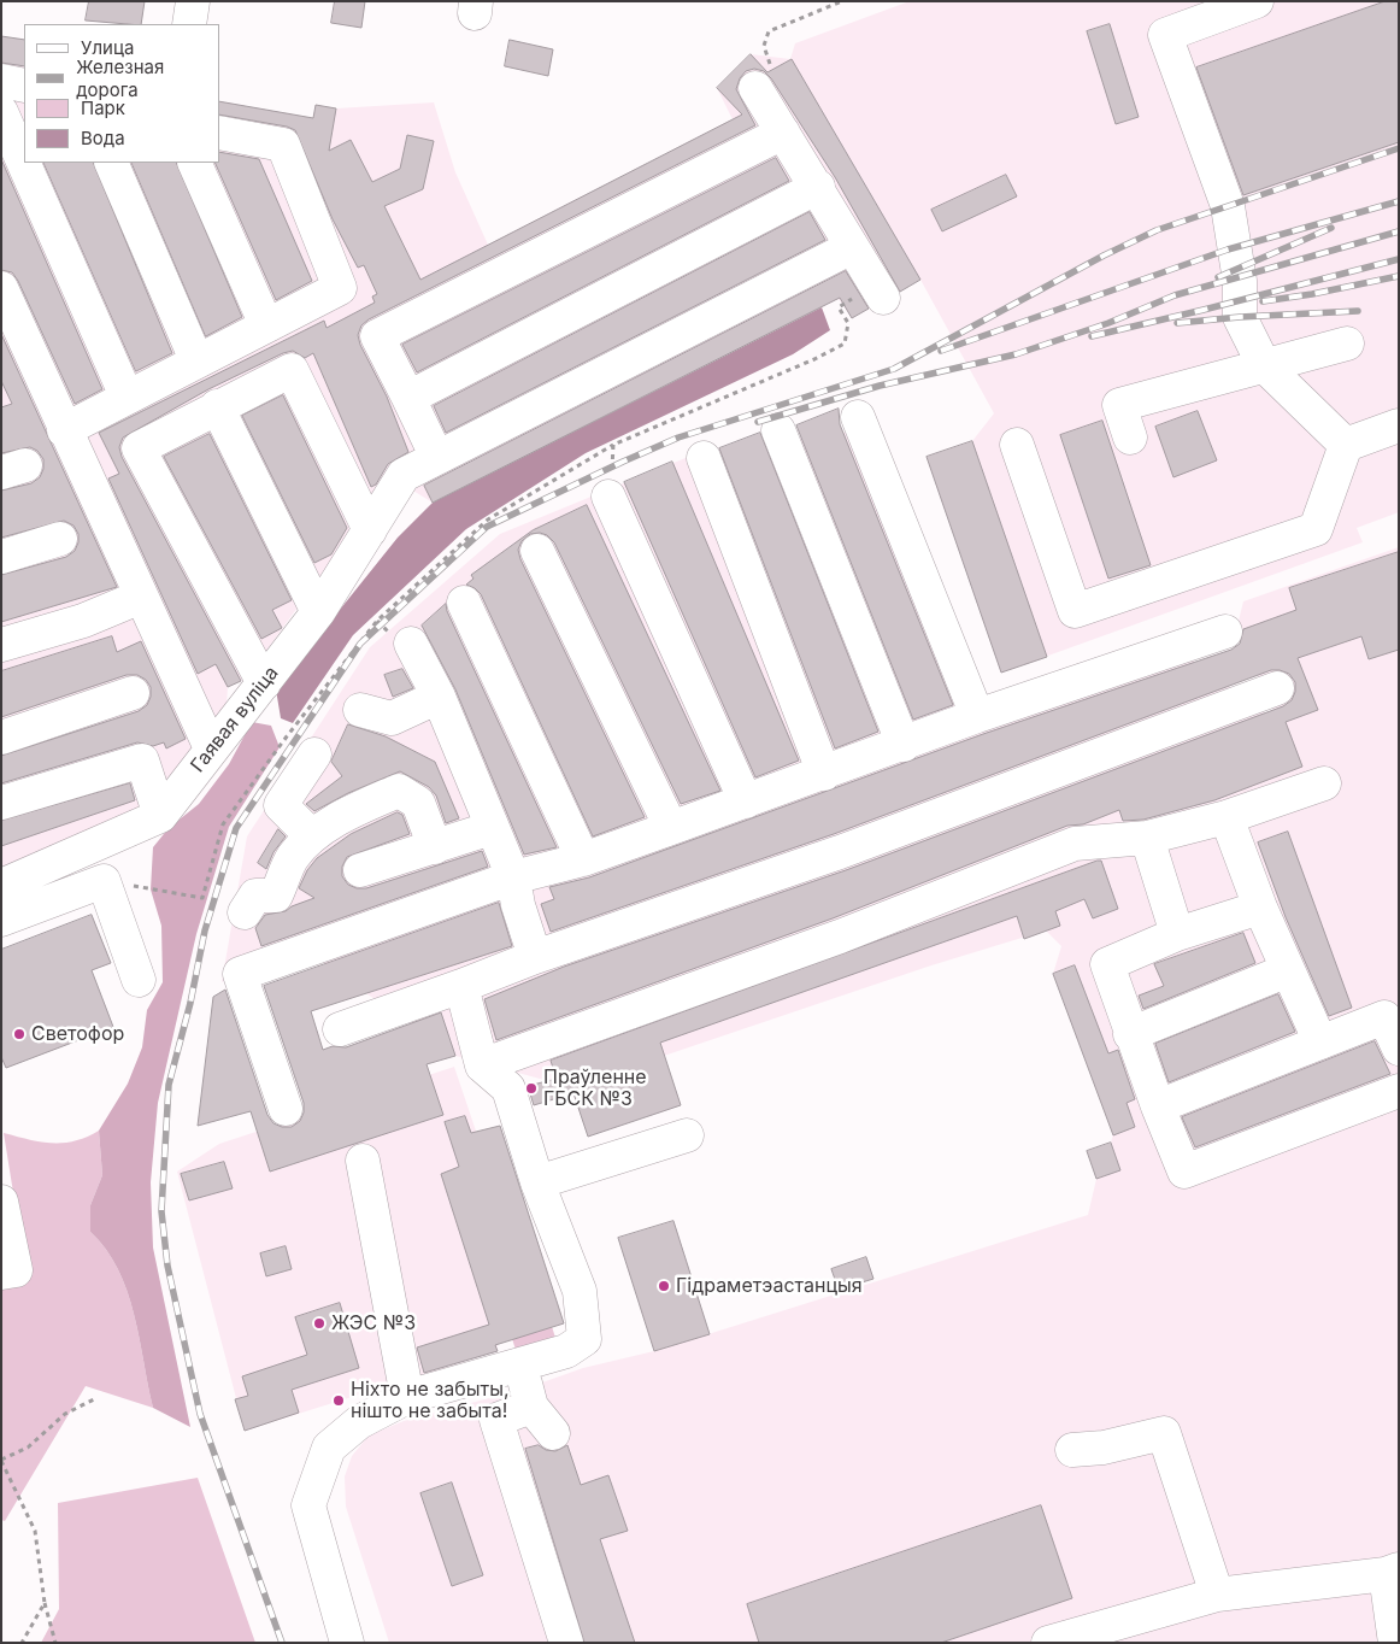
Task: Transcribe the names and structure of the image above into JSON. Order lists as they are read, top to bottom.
{
  "streets": {
    "street": ["Гаявая вуліца"]
  },
  "places": [
    "Светофор",
    "Праўленне ГБСК №3",
    "Гідраметэастанцыя",
    "ЖЭС №3",
    "Ніхто не забыты, нішто не забыта!"
  ],
  "legend": [
    "Улица",
    "Железная дорога",
    "Парк",
    "Вода"
  ]
}
